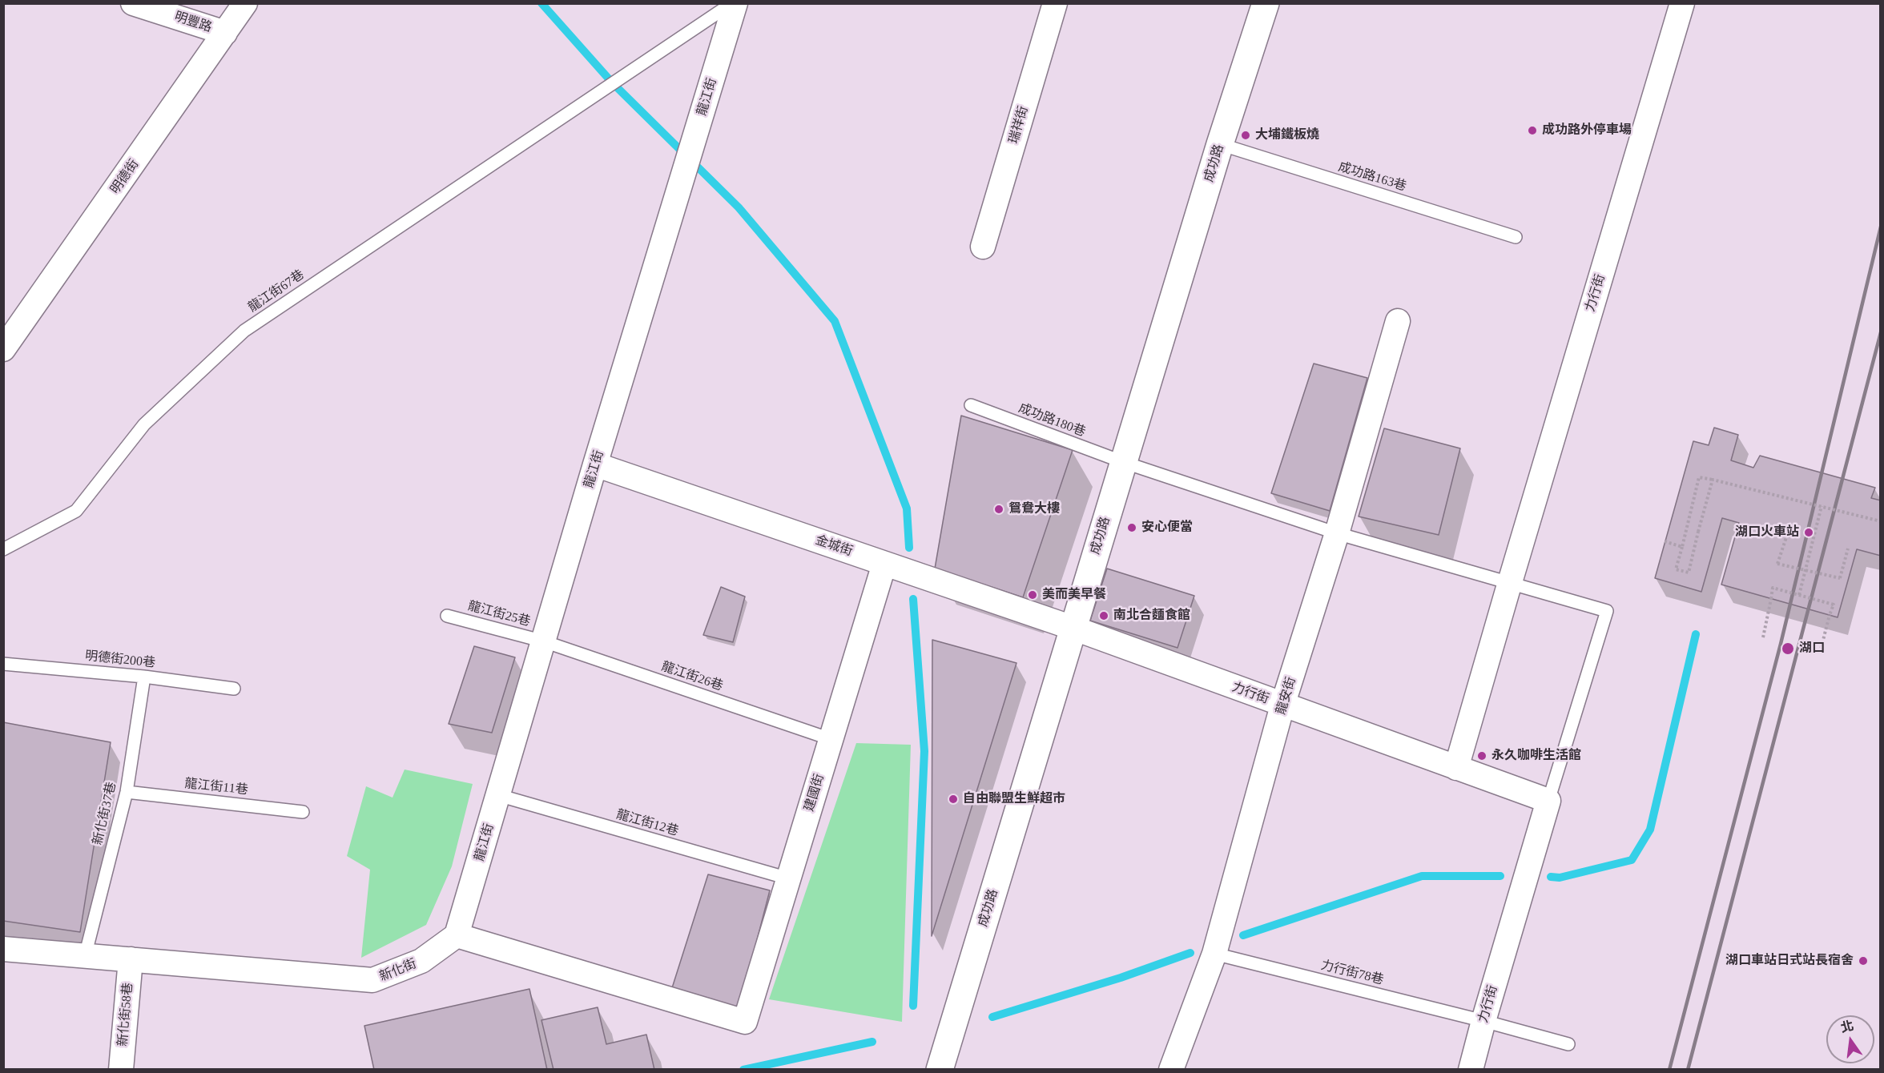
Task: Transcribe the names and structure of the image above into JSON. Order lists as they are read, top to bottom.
{
  "streets": {
    "street": [
      "明豐路",
      "龍江街",
      "瑞祥街",
      "成功路",
      "明德街",
      "力行街",
      "金城街",
      "龍安街",
      "建國街",
      "新化街",
      "新化街58巷"
    ],
    "lane": [
      "成功路163巷",
      "龍江街67巷",
      "成功路180巷",
      "龍江街25巷",
      "明德街200巷",
      "龍江街26巷",
      "龍江街11巷",
      "新化街37巷",
      "龍江街12巷",
      "力行街78巷"
    ]
  },
  "crossings": [
    ["明豐路", "明德街"],
    ["龍江街", "龍江街67巷"],
    ["龍江街", "金城街"],
    ["龍江街", "龍江街25巷"],
    ["龍江街", "龍江街26巷"],
    ["龍江街", "建國街"],
    ["龍江街", "龍江街12巷"],
    ["龍江街", "新化街"],
    ["成功路", "成功路163巷"],
    ["成功路", "力行街"],
    ["成功路", "成功路180巷"],
    ["成功路", "金城街"],
    ["力行街", "成功路180巷"],
    ["力行街", "金城街"],
    ["力行街", "龍安街"],
    ["力行街", "力行街78巷"],
    ["成功路180巷", "龍安街"],
    ["金城街", "建國街"],
    ["龍江街25巷", "龍江街26巷"],
    ["明德街200巷", "新化街37巷"],
    ["龍江街26巷", "建國街"],
    ["龍安街", "力行街78巷"],
    ["龍江街11巷", "新化街37巷"],
    ["建國街", "龍江街12巷"],
    ["建國街", "新化街"],
    ["新化街37巷", "新化街"],
    ["新化街", "新化街58巷"]
  ],
  "places": [
    "成功路外停車場",
    "大埔鐵板燒",
    "鴛鴦大樓",
    "安心便當",
    "湖口火車站",
    "美而美早餐",
    "南北合麵食館",
    "湖口",
    "永久咖啡生活館",
    "自由聯盟生鮮超市",
    "湖口車站日式站長宿舍"
  ],
  "north": "top"
}
